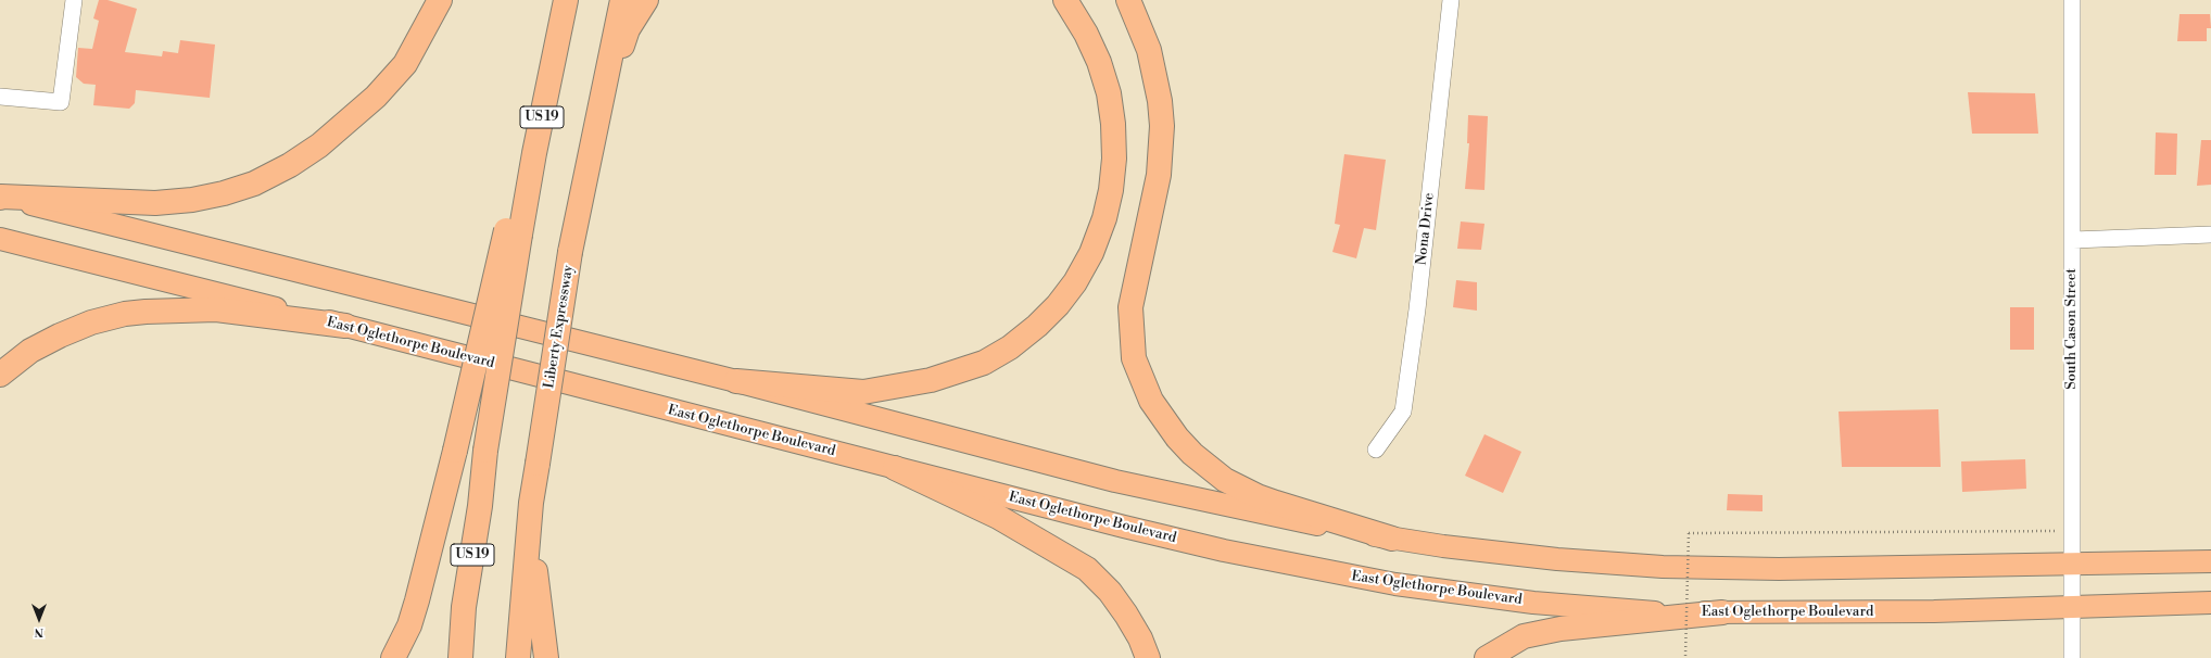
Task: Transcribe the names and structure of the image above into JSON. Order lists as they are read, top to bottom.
{
  "streets": {
    "highway": ["US 19", "Liberty Expressway"],
    "main road": ["East Oglethorpe Boulevard"],
    "street": ["Nona Drive", "South Cason Street"]
  },
  "crossings": [
    ["South Cason Street", "East Oglethorpe Boulevard"]
  ],
  "north": "bottom"
}
